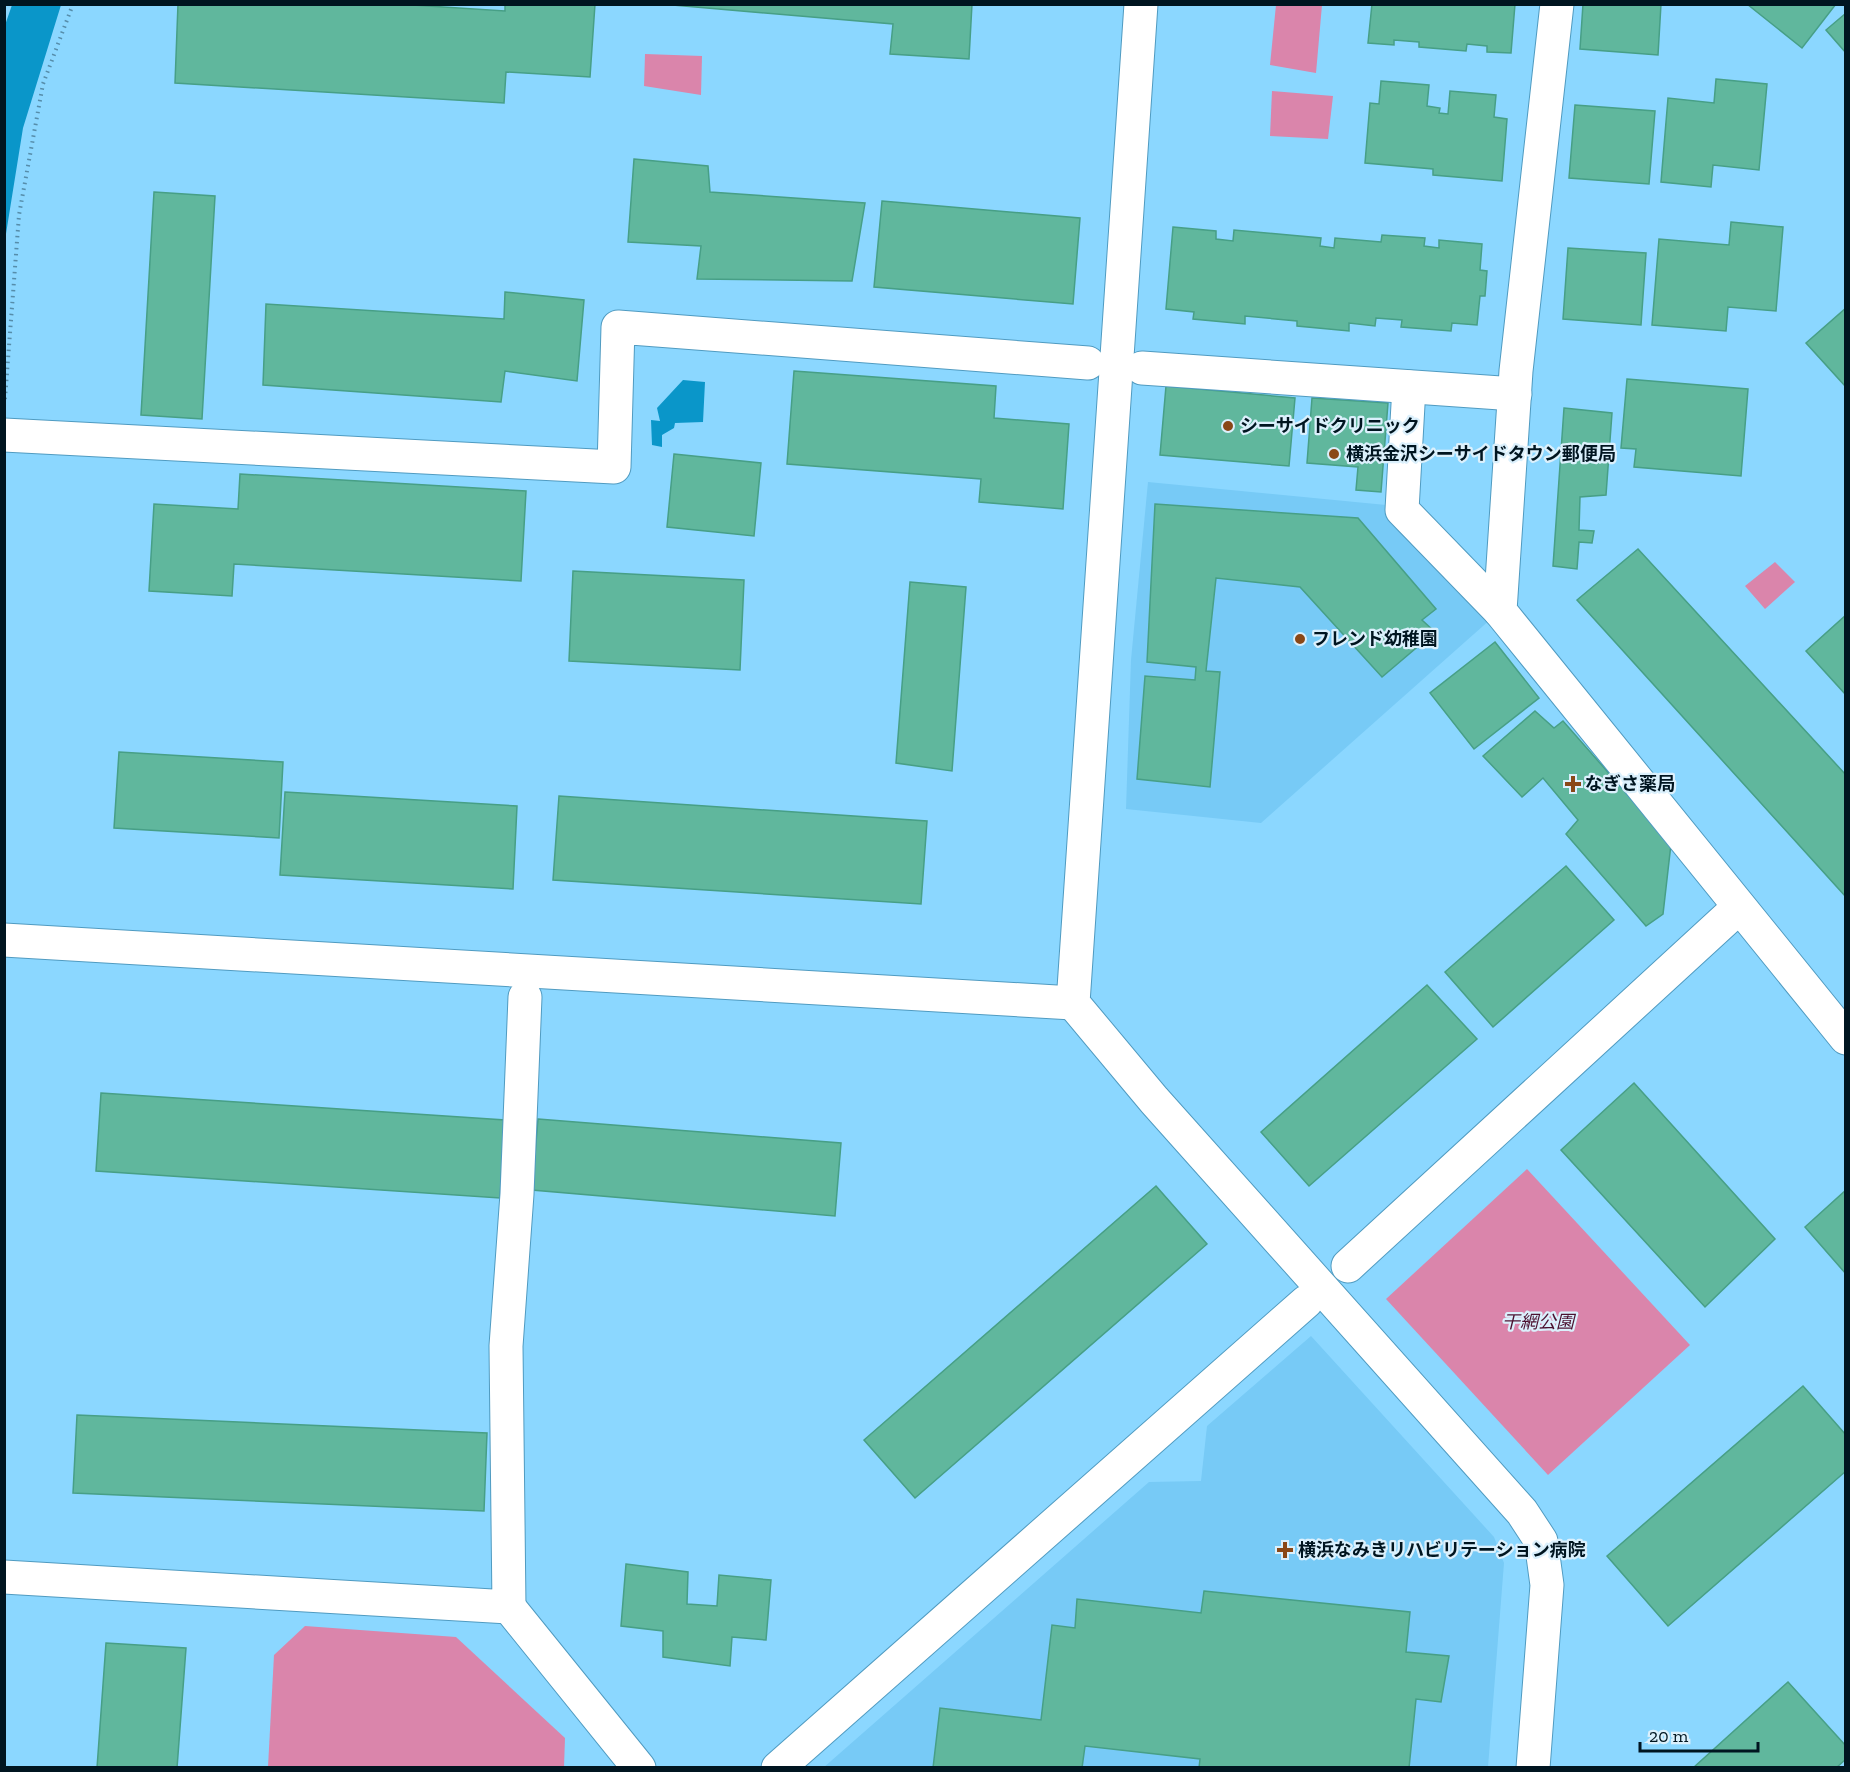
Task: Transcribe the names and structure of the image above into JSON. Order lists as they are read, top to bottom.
{
  "parks": ["干網公園"],
  "places": {
    "other": ["シーサイドクリニック", "横浜金沢シーサイドタウン郵便局", "フレンド幼稚園"],
    "health": ["なぎさ薬局", "横浜なみきリハビリテーション病院"]
  },
  "scale_bar": "20 m"
}
